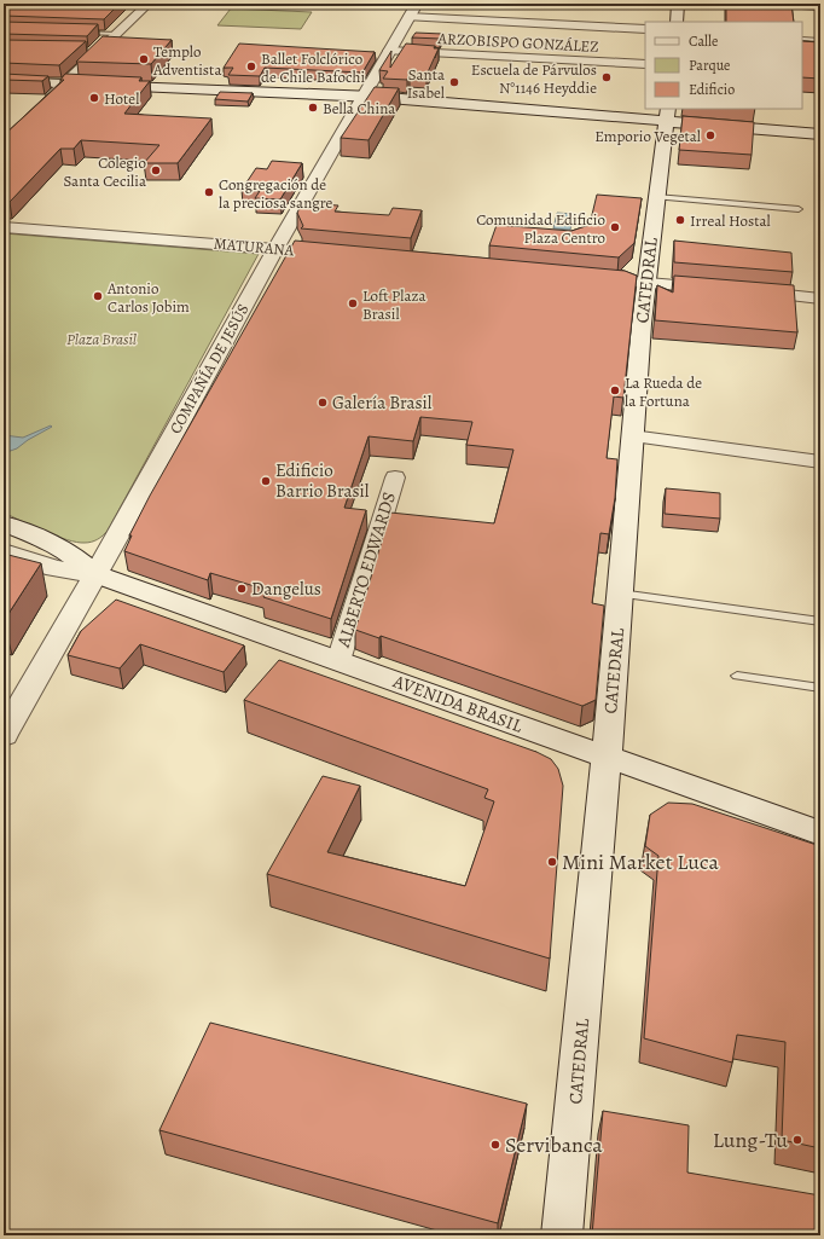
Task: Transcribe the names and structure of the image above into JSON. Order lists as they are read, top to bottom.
{
  "streets": {
    "main road": ["CATEDRAL", "COMPAÑÍA DE JESÚS", "AVENIDA BRASIL"],
    "street": ["ARZOBISPO GONZÁLEZ", "MATURANA", "ALBERTO EDWARDS"]
  },
  "crossings": [
    ["ARZOBISPO GONZÁLEZ", "COMPAÑÍA DE JESÚS"],
    ["MATURANA", "COMPAÑÍA DE JESÚS"],
    ["CATEDRAL", "AVENIDA BRASIL"],
    ["COMPAÑÍA DE JESÚS", "AVENIDA BRASIL"],
    ["ALBERTO EDWARDS", "AVENIDA BRASIL"]
  ],
  "parks": ["Plaza Brasil"],
  "places": [
    "Templo Adventista",
    "Ballet Folclórico de Chile Bafochi",
    "Escuela de Párvulos N°1146 Heyddie",
    "Santa Isabel",
    "Hotel",
    "Bella China",
    "Emporio Vegetal",
    "Colegio Santa Cecilia",
    "Congregación de la preciosa sangre",
    "Irreal Hostal",
    "Comunidad Edificio Plaza Centro",
    "Antonio Carlos Jobim",
    "Loft Plaza Brasil",
    "La Rueda de la Fortuna",
    "Galería Brasil",
    "Edificio Barrio Brasil",
    "Dangelus",
    "Mini Market Luca",
    "Lung-Tu",
    "Servibanca"
  ],
  "legend": ["Calle", "Parque", "Edificio"]
}
